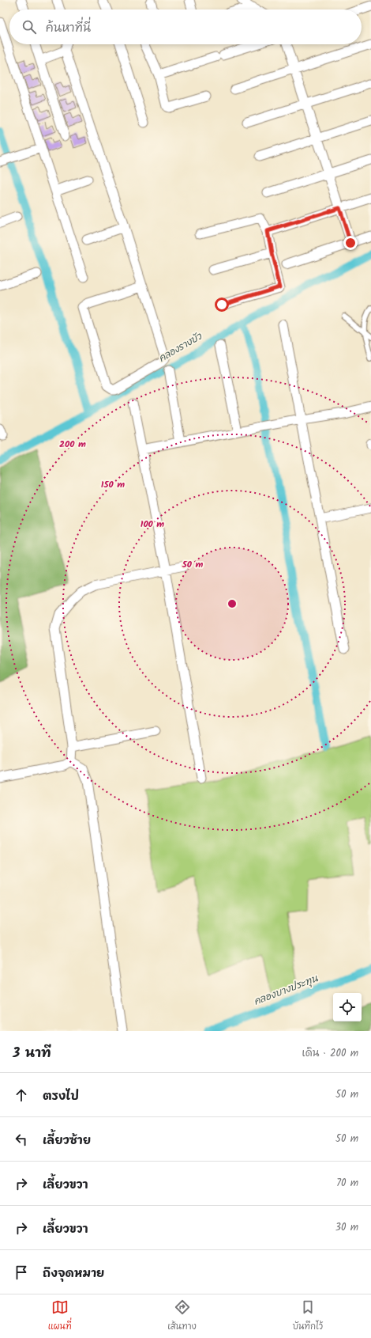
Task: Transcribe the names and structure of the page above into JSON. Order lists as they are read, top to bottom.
{
  "water": ["คลองรางบัว", "คลองบางประทุน"],
  "page": {
    "search": "ค้นหาที่นี่",
    "heading": ["3 นาที", "เดิน · 200 m"],
    "list": [
      ["ตรงไป", "50 m"],
      ["เลี้ยวซ้าย", "50 m"],
      ["เลี้ยวขวา", "70 m"],
      ["เลี้ยวขวา", "30 m"],
      "ถึงจุดหมาย"
    ],
    "nav": ["แผนที่", "เส้นทาง", "บันทึกไว้"]
  },
  "rings": [
    "200 m",
    "150 m",
    "100 m",
    "50 m"
  ]
}
